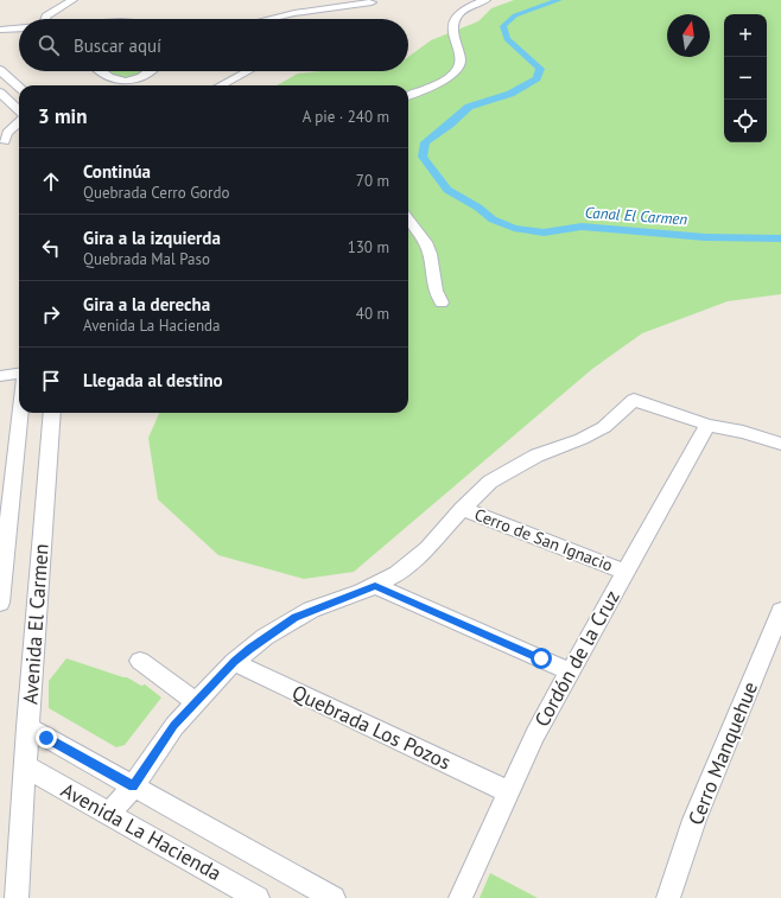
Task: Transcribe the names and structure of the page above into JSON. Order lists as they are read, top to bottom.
{
  "streets": {
    "street": [
      "Cerro de San Ignacio",
      "Avenida El Carmen",
      "Cordón de la Cruz",
      "Quebrada Los Pozos",
      "Cerro Manquehue",
      "Avenida La Hacienda"
    ]
  },
  "crossings": [
    ["Cerro de San Ignacio", "Cordón de la Cruz"],
    ["Avenida El Carmen", "Avenida La Hacienda"],
    ["Cordón de la Cruz", "Quebrada Los Pozos"]
  ],
  "water": ["Canal El Carmen"],
  "north": "top",
  "page": {
    "map_buttons": ["+", "−"],
    "search": "Buscar aquí",
    "heading": ["3 min", "A pie · 240 m"],
    "list": [
      ["Continúa", "Quebrada Cerro Gordo", "70 m"],
      ["Gira a la izquierda", "Quebrada Mal Paso", "130 m"],
      ["Gira a la derecha", "Avenida La Hacienda", "40 m"],
      "Llegada al destino"
    ]
  }
}
